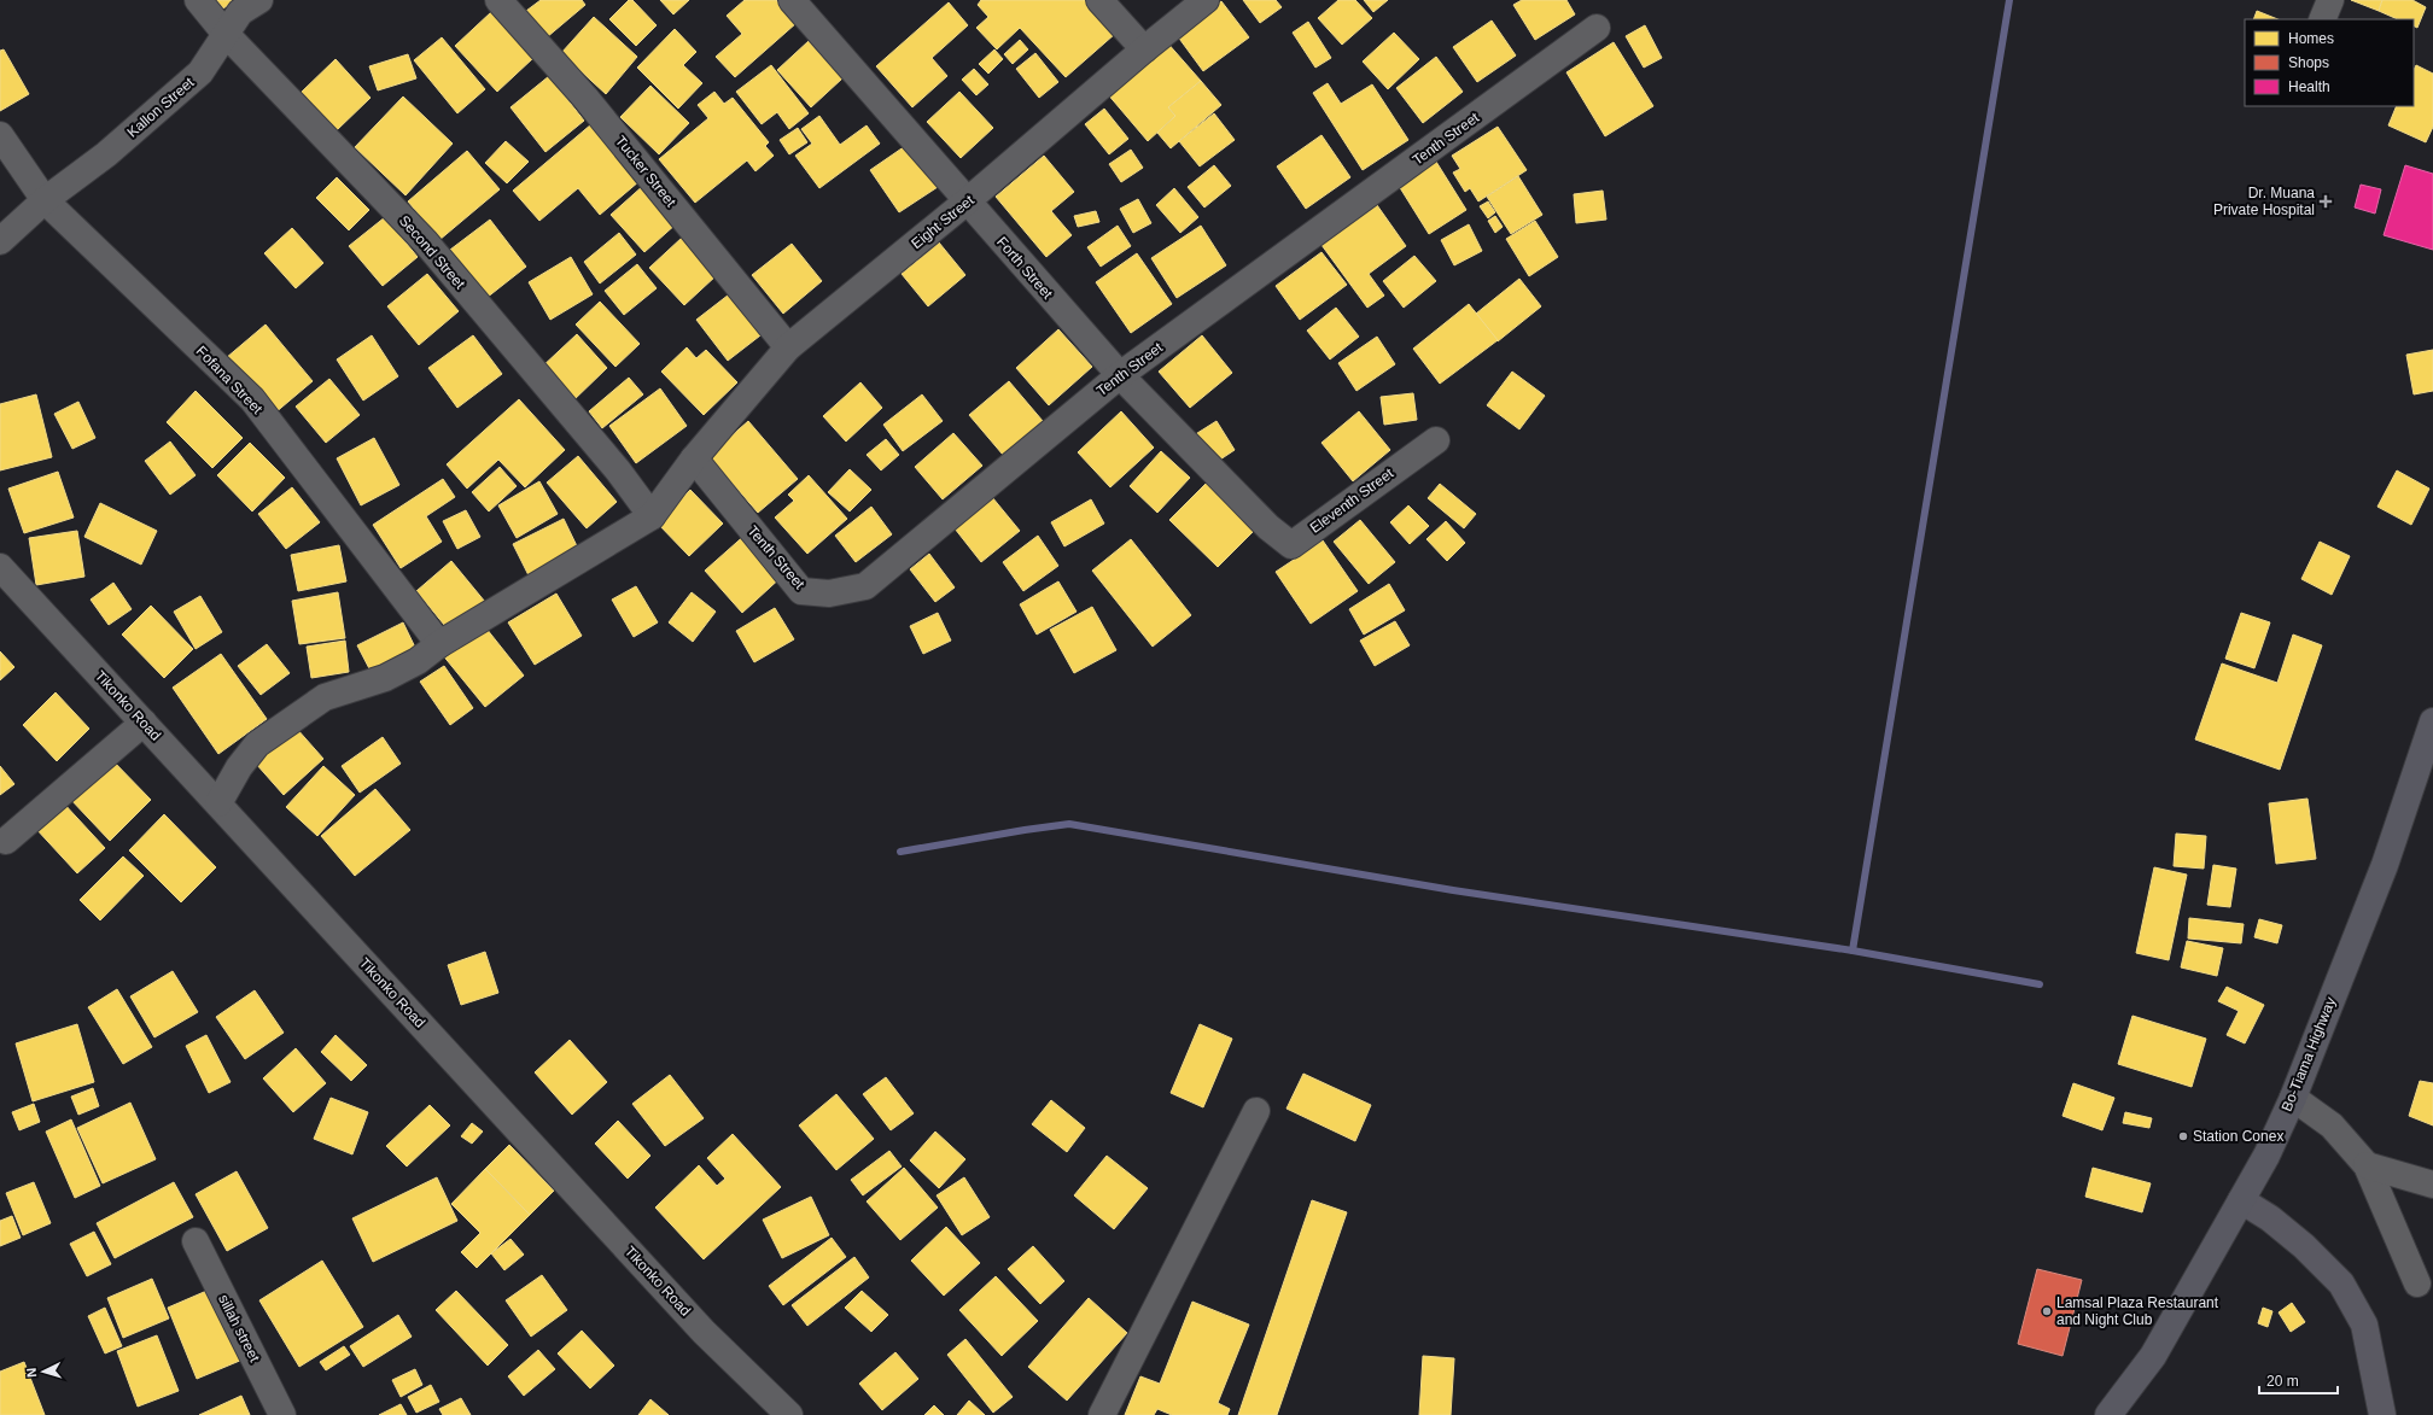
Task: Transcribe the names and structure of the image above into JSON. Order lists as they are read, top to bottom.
{
  "streets": {
    "highway": ["Bo-Tiama Highway"],
    "street": [
      "Kallon Street",
      "Tenth Street",
      "Tucker Street",
      "Eight Street",
      "Second Street",
      "Forth Street",
      "Fofana Street",
      "Eleventh Street",
      "Tikonko Road",
      "sillah street"
    ]
  },
  "crossings": [
    ["Kallon Street", "Second Street"],
    ["Kallon Street", "Fofana Street"],
    ["Tenth Street", "Eight Street"],
    ["Tenth Street", "Forth Street"],
    ["Tucker Street", "Eight Street"],
    ["Eight Street", "Second Street"],
    ["Eight Street", "Forth Street"],
    ["Forth Street", "Eleventh Street"]
  ],
  "places": {
    "health": ["Dr. Muana Private Hospital"],
    "other": ["Station Conex", "Lamsal Plaza Restaurant and Night Club"]
  },
  "legend": ["Homes", "Shops", "Health"],
  "scale_bar": "20 m",
  "north": "left"
}
